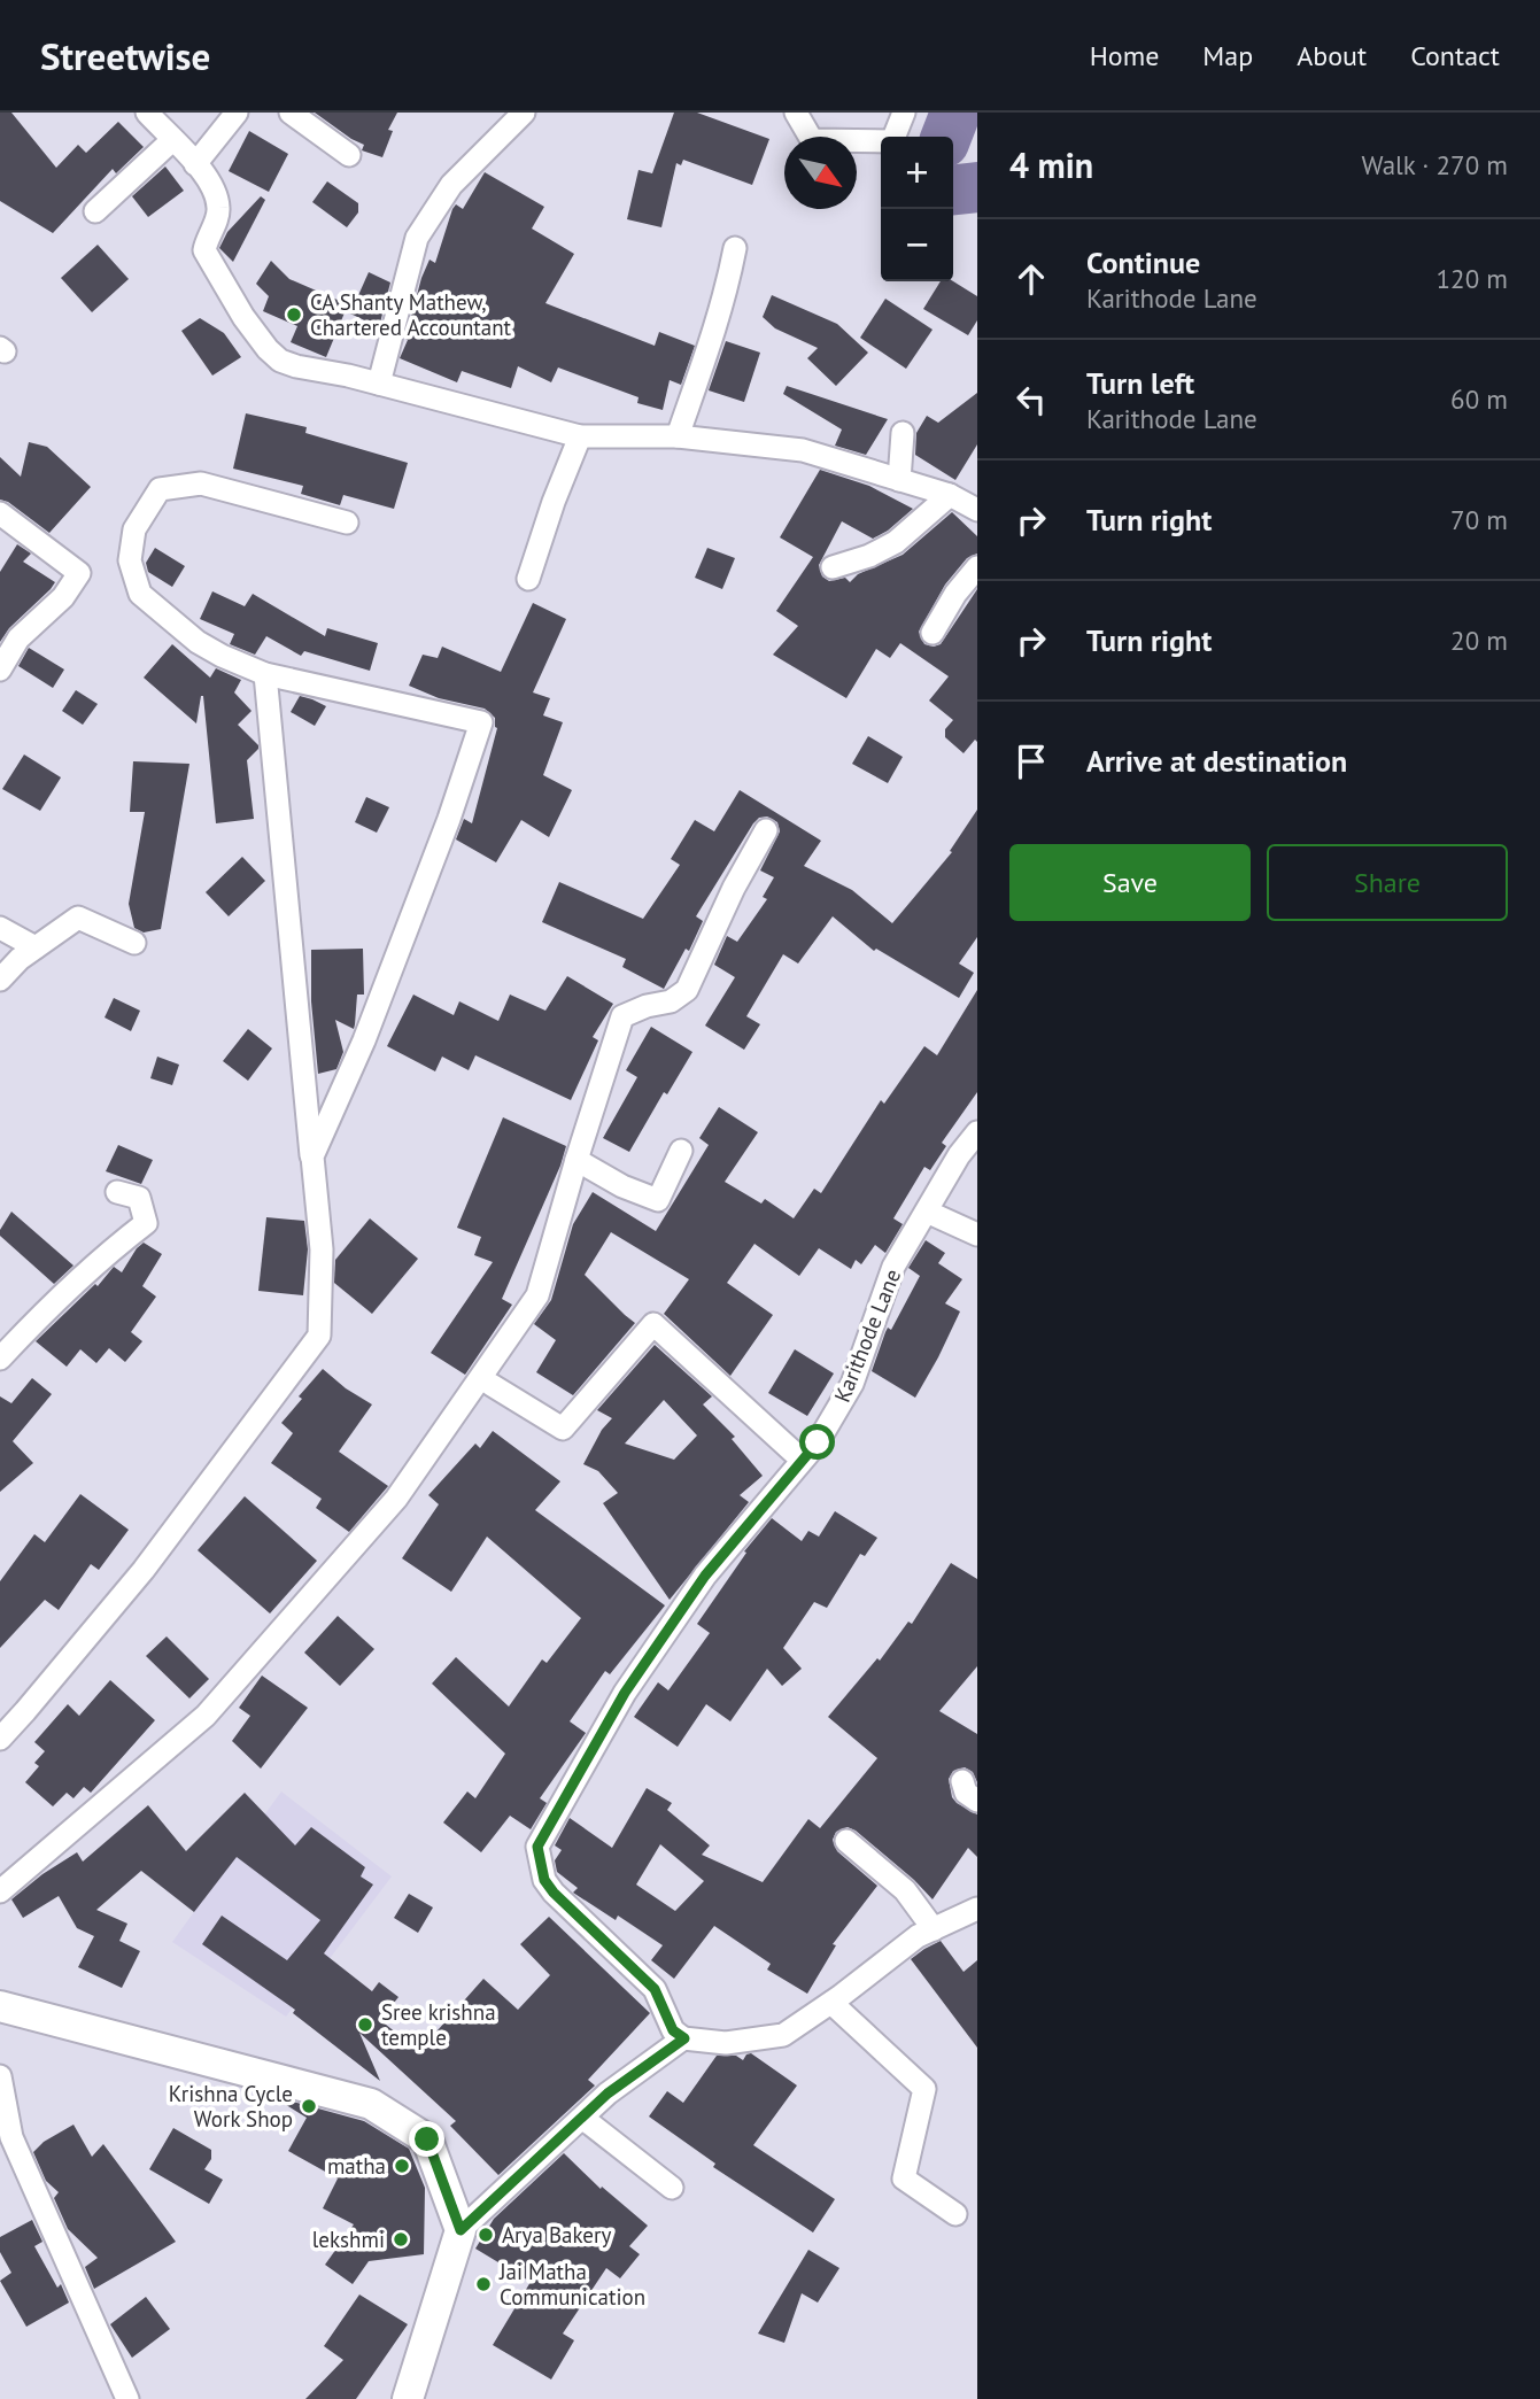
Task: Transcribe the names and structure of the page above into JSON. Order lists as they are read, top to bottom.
{
  "streets": {
    "street": ["Karithode Lane"]
  },
  "places": [
    "CA Shanty Mathew, Chartered Accountant",
    "Sree krishna temple",
    "Krishna Cycle Work Shop",
    "matha",
    "Arya Bakery",
    "lekshmi",
    "Jai Matha Communication"
  ],
  "north": "bottom right",
  "page": {
    "header": "Streetwise",
    "nav": [
      "Home",
      "Map",
      "About",
      "Contact"
    ],
    "heading": ["4 min", "Walk · 270 m"],
    "map_buttons": ["+", "−"],
    "list": [
      ["Continue", "Karithode Lane", "120 m"],
      ["Turn left", "Karithode Lane", "60 m"],
      ["Turn right", "70 m"],
      ["Turn right", "20 m"],
      "Arrive at destination"
    ],
    "buttons": ["Save", "Share"]
  }
}
